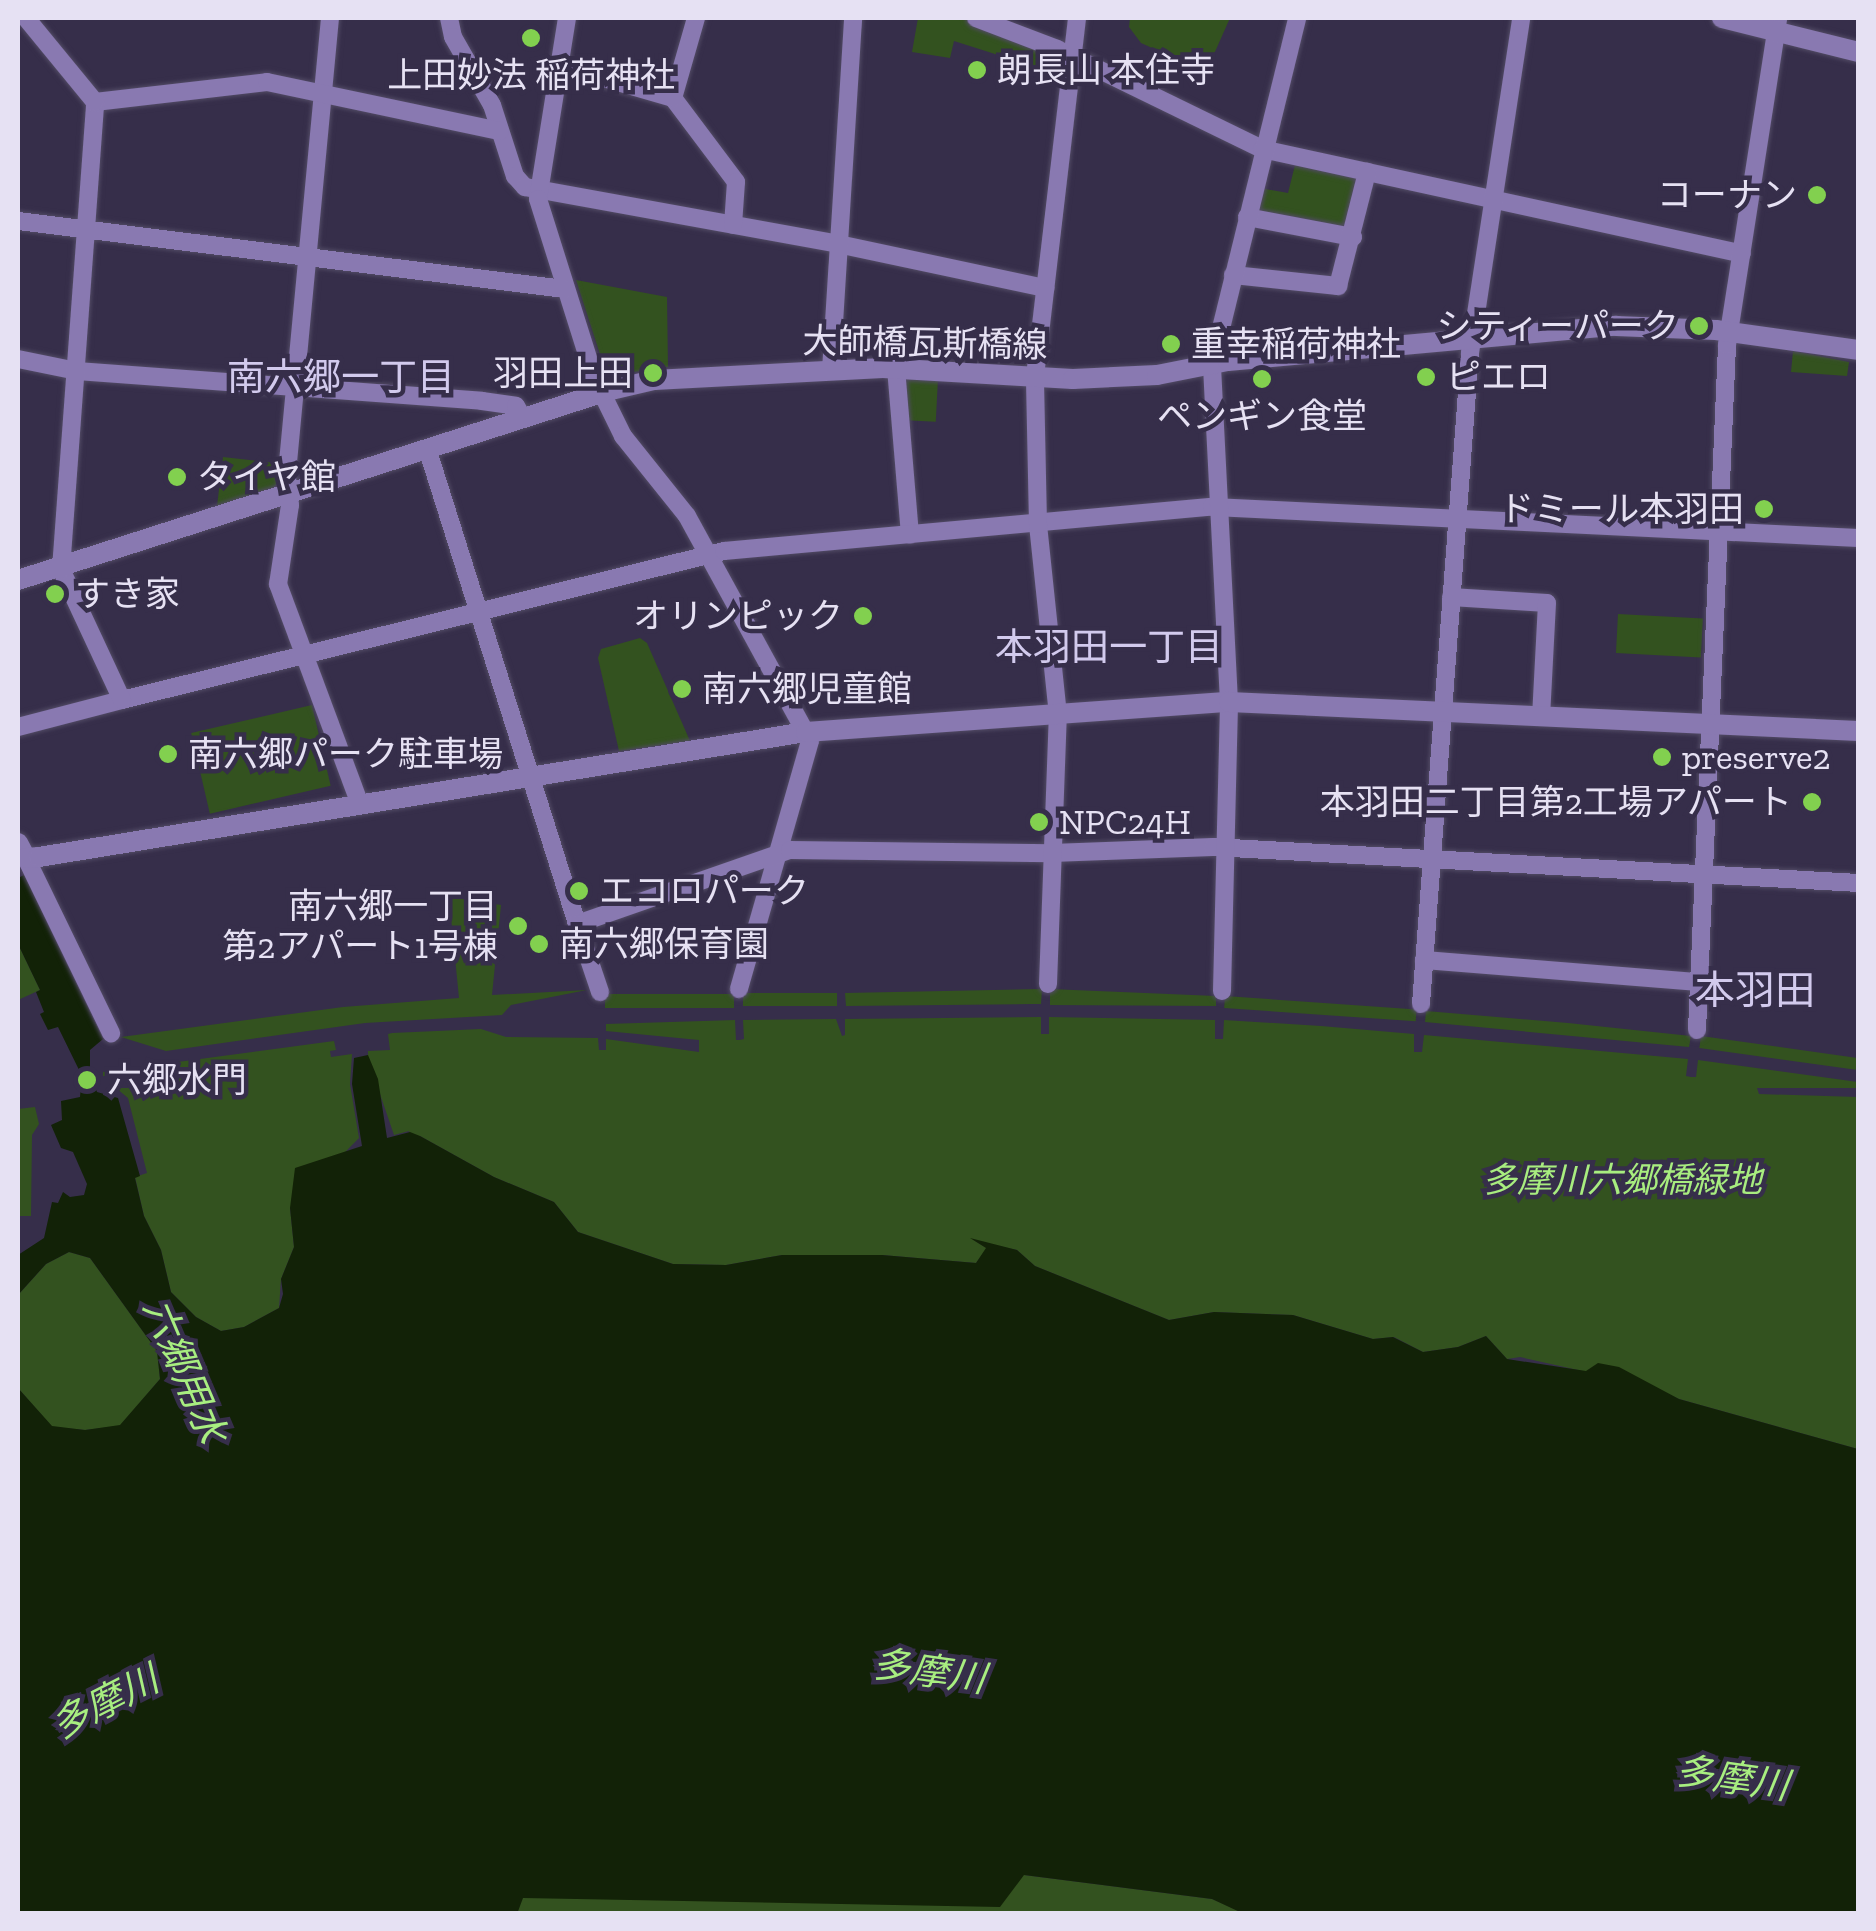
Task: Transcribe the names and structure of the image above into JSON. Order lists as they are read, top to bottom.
{
  "streets": {
    "street": ["大師橋瓦斯橋線"]
  },
  "districts": ["南六郷一丁目", "本羽田一丁目", "本羽田"],
  "water": ["六郷用水", "多摩川"],
  "parks": ["多摩川六郷橋緑地"],
  "places": [
    "上田妙法 稲荷神社",
    "朗長山 本住寺",
    "コーナン",
    "シティーパーク",
    "重幸稲荷神社",
    "羽田上田",
    "ピエロ",
    "ペンギン食堂",
    "タイヤ館",
    "ドミール本羽田",
    "すき家",
    "オリンピック",
    "南六郷児童館",
    "南六郷パーク駐車場",
    "preserve2",
    "本羽田二丁目第2工場アパート",
    "NPC24H",
    "エコロパーク",
    "南六郷一丁目 第2アパート1号棟",
    "南六郷保育園",
    "六郷水門"
  ]
}
